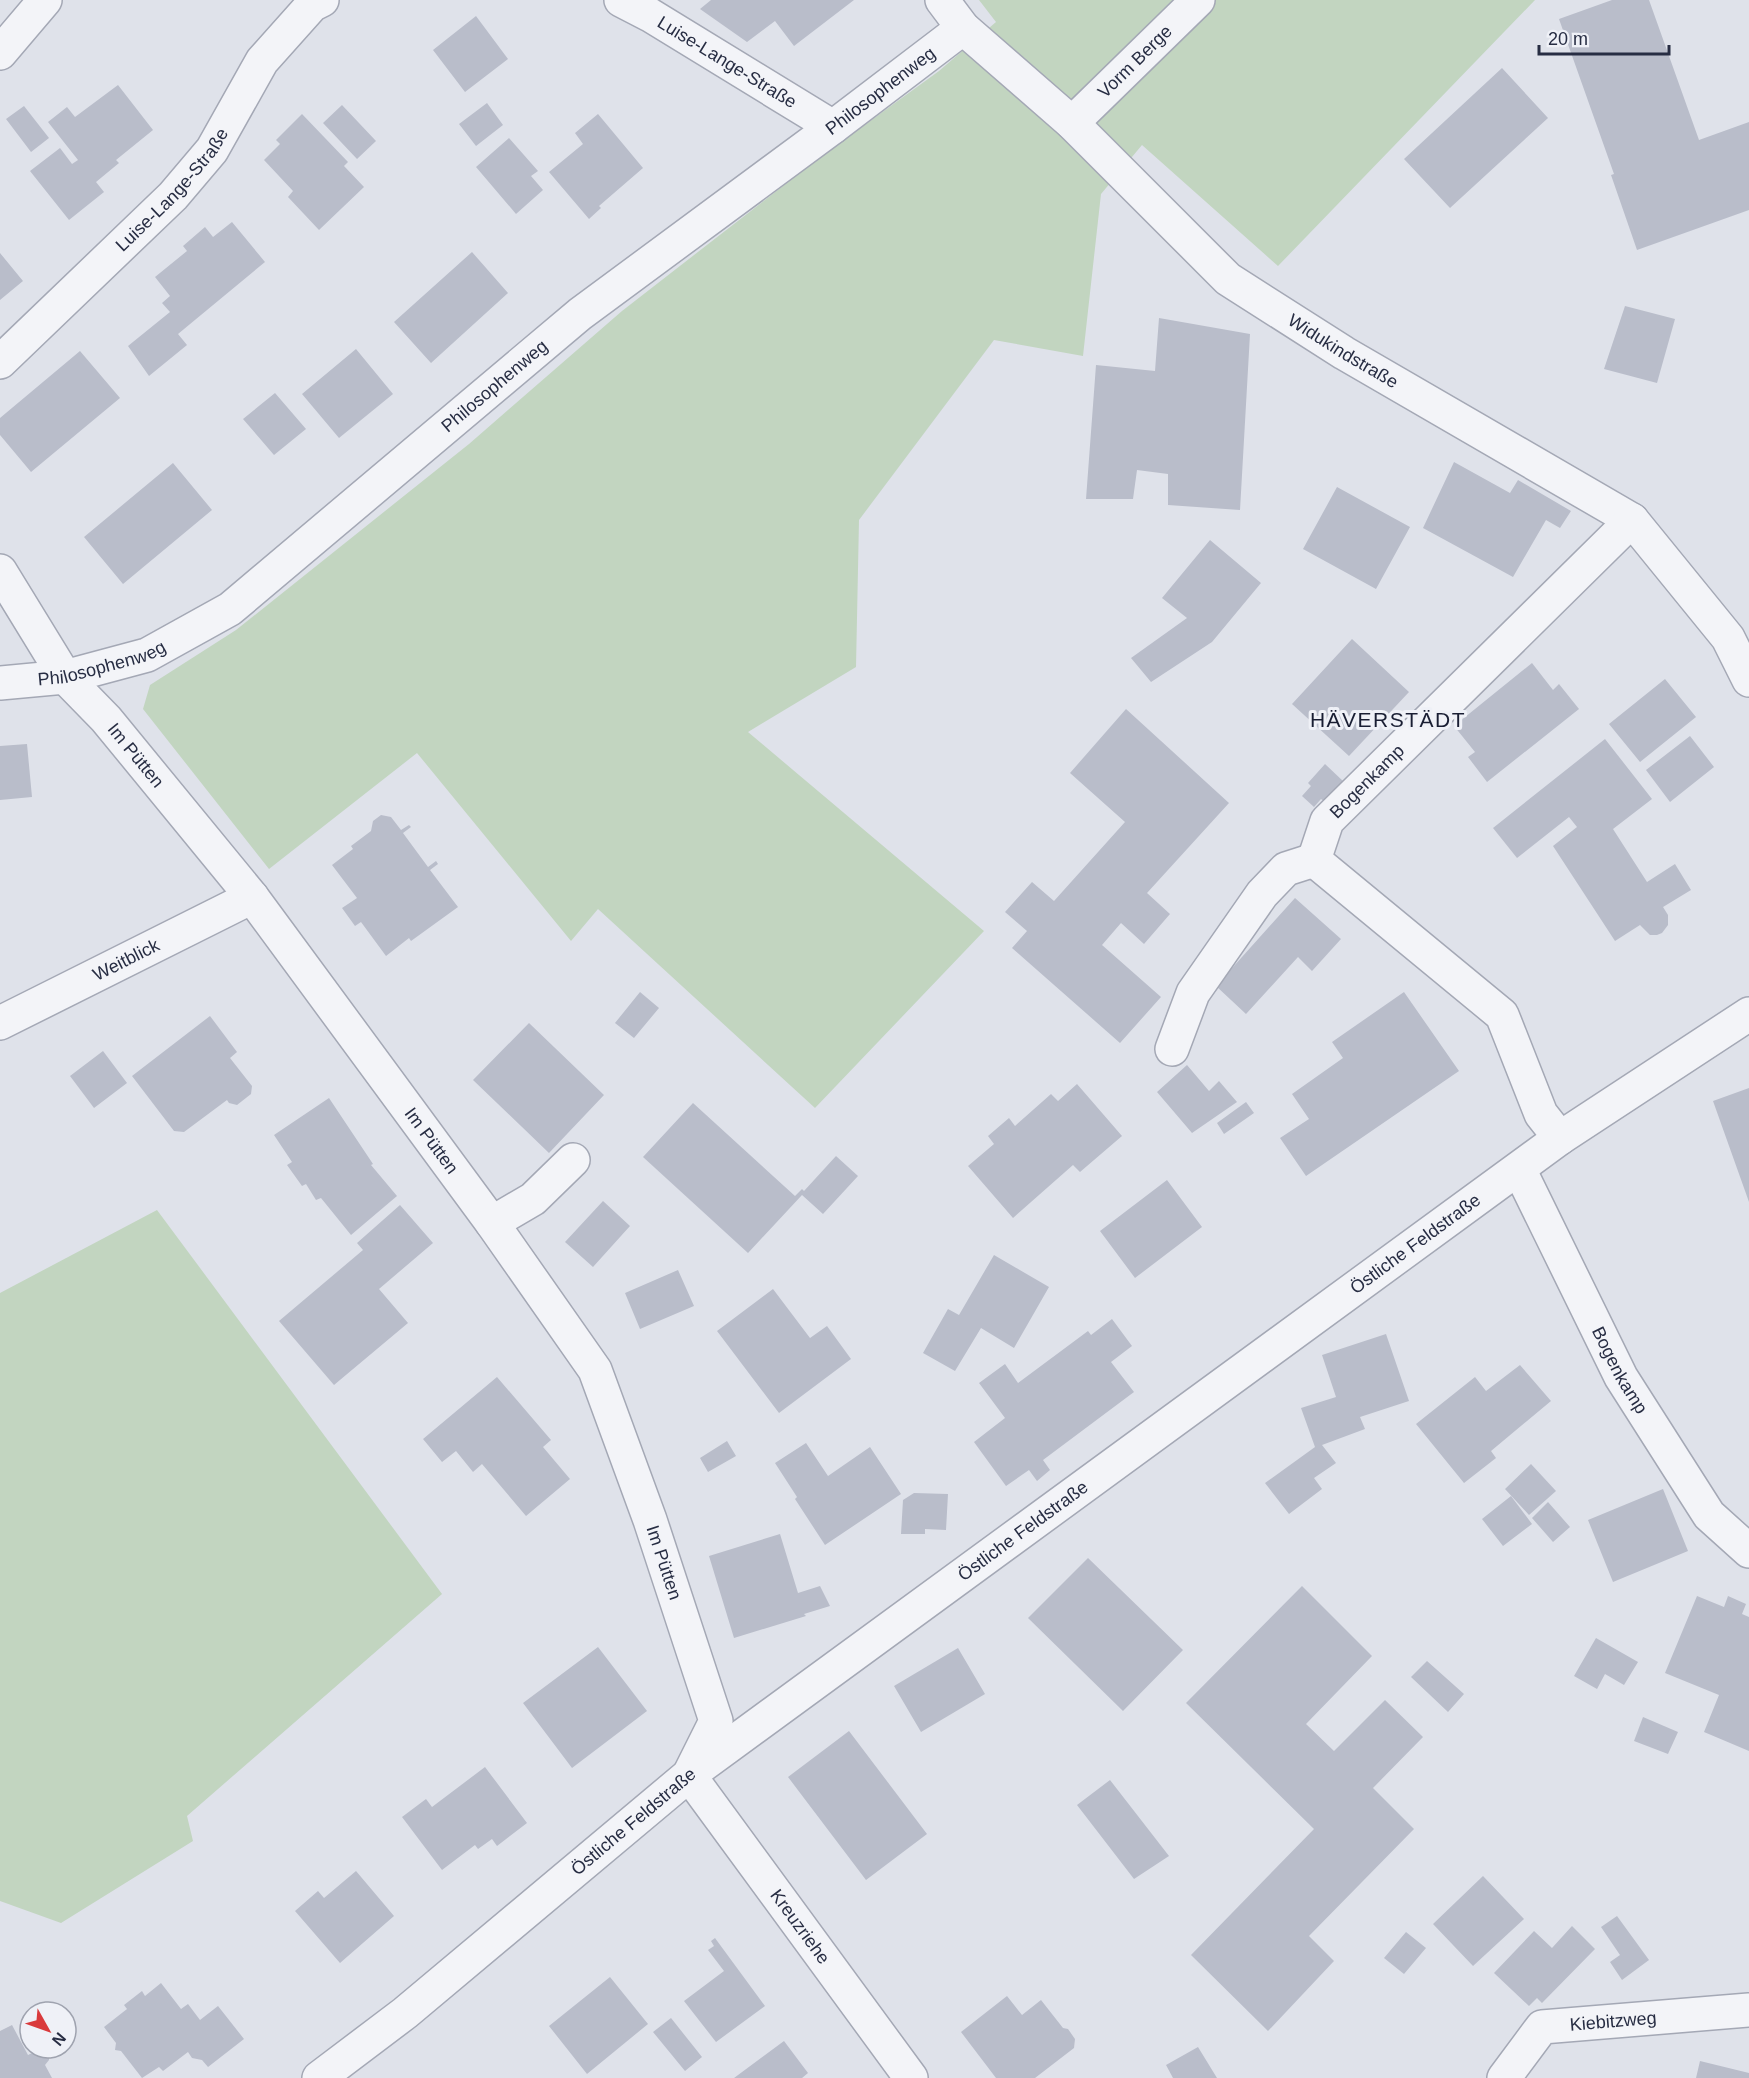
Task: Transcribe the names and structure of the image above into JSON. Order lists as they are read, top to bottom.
{
  "streets": {
    "street": [
      "Vorm Berge",
      "Luise-Lange-Straße",
      "Philosophenweg",
      "Widukindstraße",
      "Im Pütten",
      "Bogenkamp",
      "Weitblick",
      "Östliche Feldstraße",
      "Kreuzriehe",
      "Kiebitzweg"
    ]
  },
  "crossings": [
    ["Vorm Berge", "Widukindstraße"],
    ["Luise-Lange-Straße", "Philosophenweg"],
    ["Philosophenweg", "Widukindstraße"],
    ["Philosophenweg", "Im Pütten"],
    ["Widukindstraße", "Bogenkamp"],
    ["Im Pütten", "Weitblick"],
    ["Im Pütten", "Östliche Feldstraße"],
    ["Im Pütten", "Kreuzriehe"],
    ["Bogenkamp", "Östliche Feldstraße"],
    ["Östliche Feldstraße", "Kreuzriehe"]
  ],
  "districts": ["HÄVERSTÄDT"],
  "scale_bar": "20 m",
  "north": "bottom right"
}
